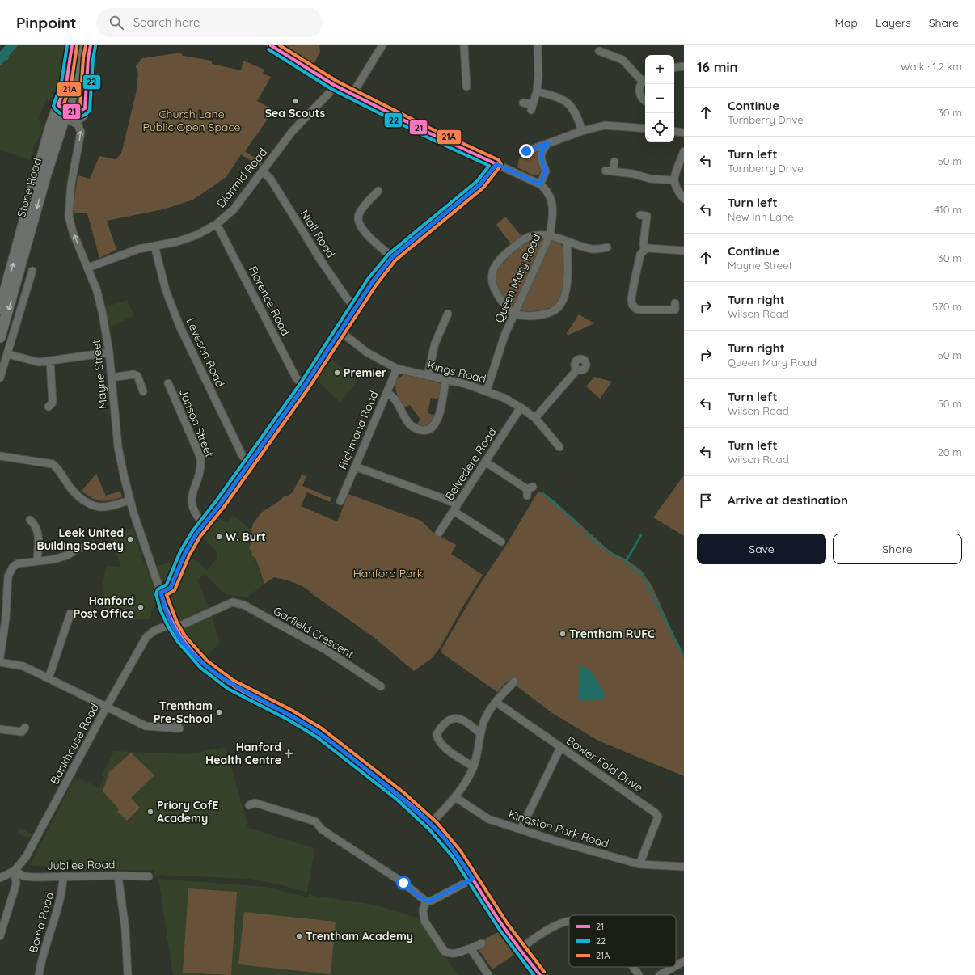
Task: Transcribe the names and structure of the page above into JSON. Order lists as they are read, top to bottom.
{
  "streets": {
    "highway": ["Stone Road"],
    "street": [
      "Diarmid Road",
      "Niall Road",
      "Queen Mary Road",
      "Florence Road",
      "Leveson Road",
      "Kings Road",
      "Mayne Street",
      "Janson Street",
      "Richmond Road",
      "Belvedere Road",
      "Garfield Crescent",
      "Bankhouse Road",
      "Bower Fold Drive",
      "Kingston Park Road",
      "Jubilee Road",
      "Boma Road"
    ]
  },
  "crossings": [
    ["Diarmid Road", "Niall Road"],
    ["Diarmid Road", "Queen Mary Road"],
    ["Diarmid Road", "Florence Road"],
    ["Diarmid Road", "Leveson Road"],
    ["Diarmid Road", "Mayne Street"],
    ["Queen Mary Road", "Kings Road"],
    ["Kings Road", "Richmond Road"],
    ["Kings Road", "Belvedere Road"],
    ["Mayne Street", "Bankhouse Road"],
    ["Garfield Crescent", "Bankhouse Road"],
    ["Bankhouse Road", "Jubilee Road"],
    ["Bower Fold Drive", "Kingston Park Road"],
    ["Jubilee Road", "Boma Road"]
  ],
  "parks": ["Church Lane Public Open Space", "Hanford Park"],
  "places": {
    "other": [
      "Sea Scouts",
      "Premier",
      "W. Burt",
      "Leek United Building Society",
      "Hanford Post Office",
      "Trentham RUFC",
      "Trentham Pre-School",
      "Priory CofE Academy",
      "Trentham Academy"
    ],
    "health": ["Hanford Health Centre"]
  },
  "lines": ["transit line 21", "transit line 22", "transit line 21A"],
  "legend": ["21", "22", "21A"],
  "page": {
    "header": "Pinpoint",
    "search": "Search here",
    "nav": ["Map", "Layers", "Share"],
    "heading": ["16 min", "Walk · 1.2 km"],
    "map_buttons": ["+", "−"],
    "list": [
      ["Continue", "Turnberry Drive", "30 m"],
      ["Turn left", "Turnberry Drive", "50 m"],
      ["Turn left", "New Inn Lane", "410 m"],
      ["Continue", "Mayne Street", "30 m"],
      ["Turn right", "Wilson Road", "570 m"],
      ["Turn right", "Queen Mary Road", "50 m"],
      ["Turn left", "Wilson Road", "50 m"],
      ["Turn left", "Wilson Road", "20 m"],
      "Arrive at destination"
    ],
    "buttons": ["Save", "Share"]
  }
}
